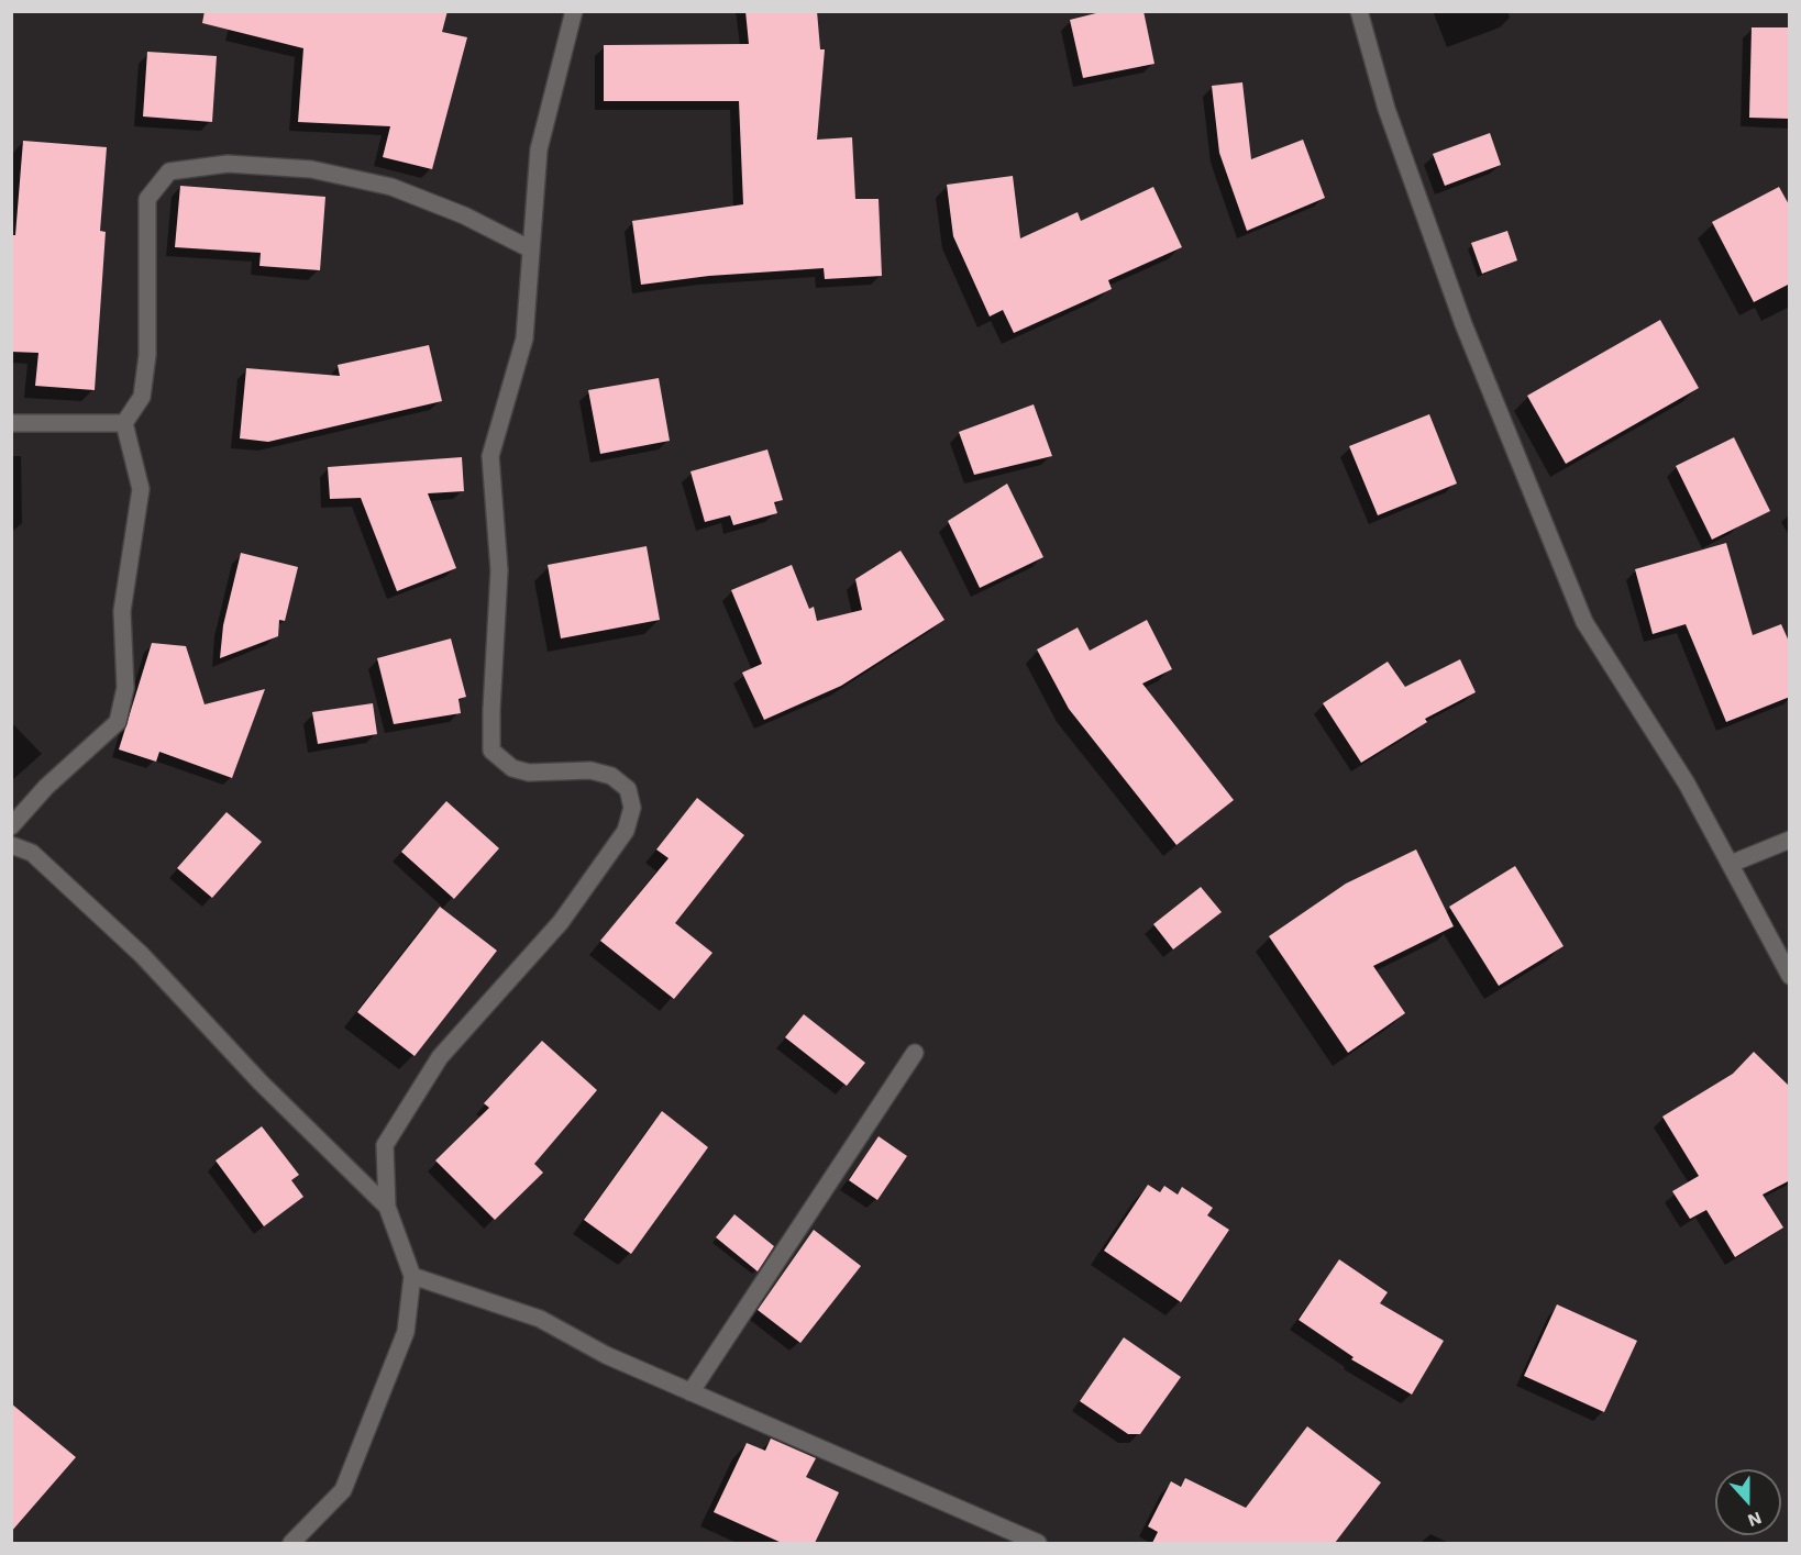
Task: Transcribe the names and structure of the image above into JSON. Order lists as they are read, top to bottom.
{
  "north": "bottom"
}
